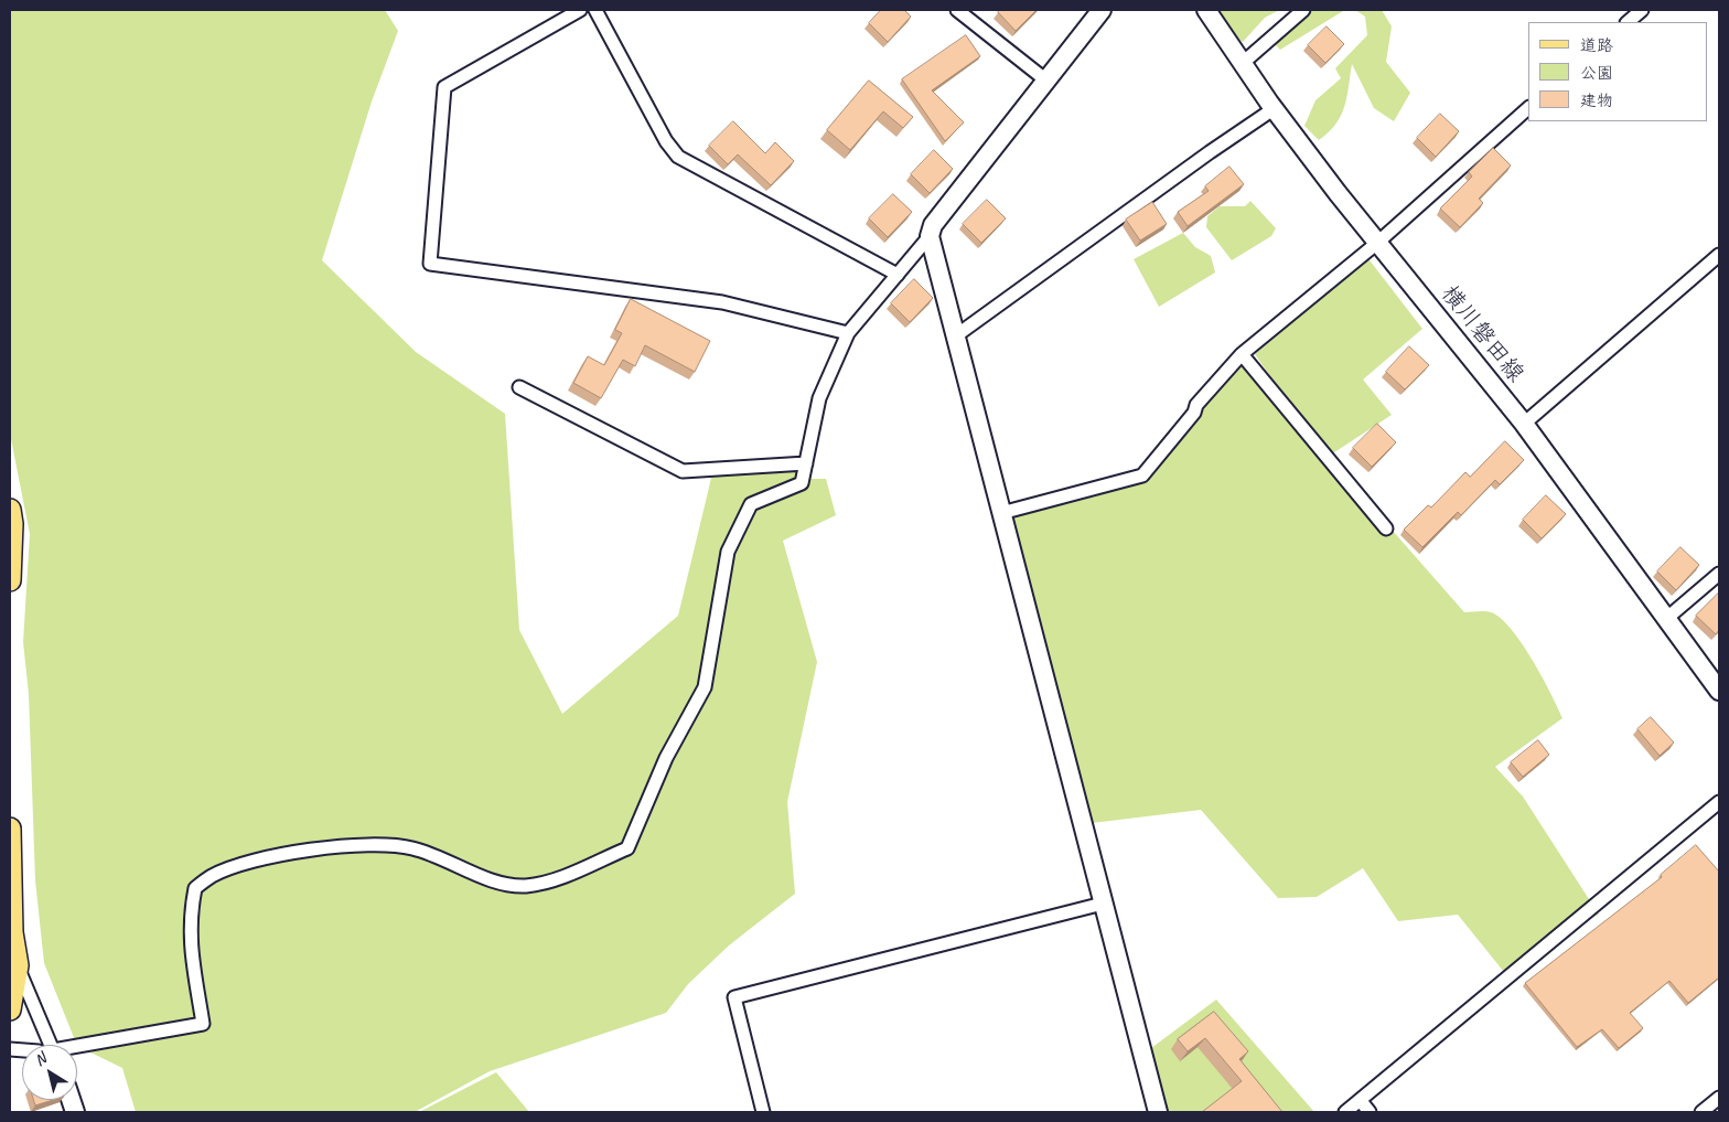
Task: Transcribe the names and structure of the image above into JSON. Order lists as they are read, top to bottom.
{
  "streets": {
    "street": ["横川磐田線"]
  },
  "legend": ["道路", "公園", "建物"],
  "north": "top left"
}
